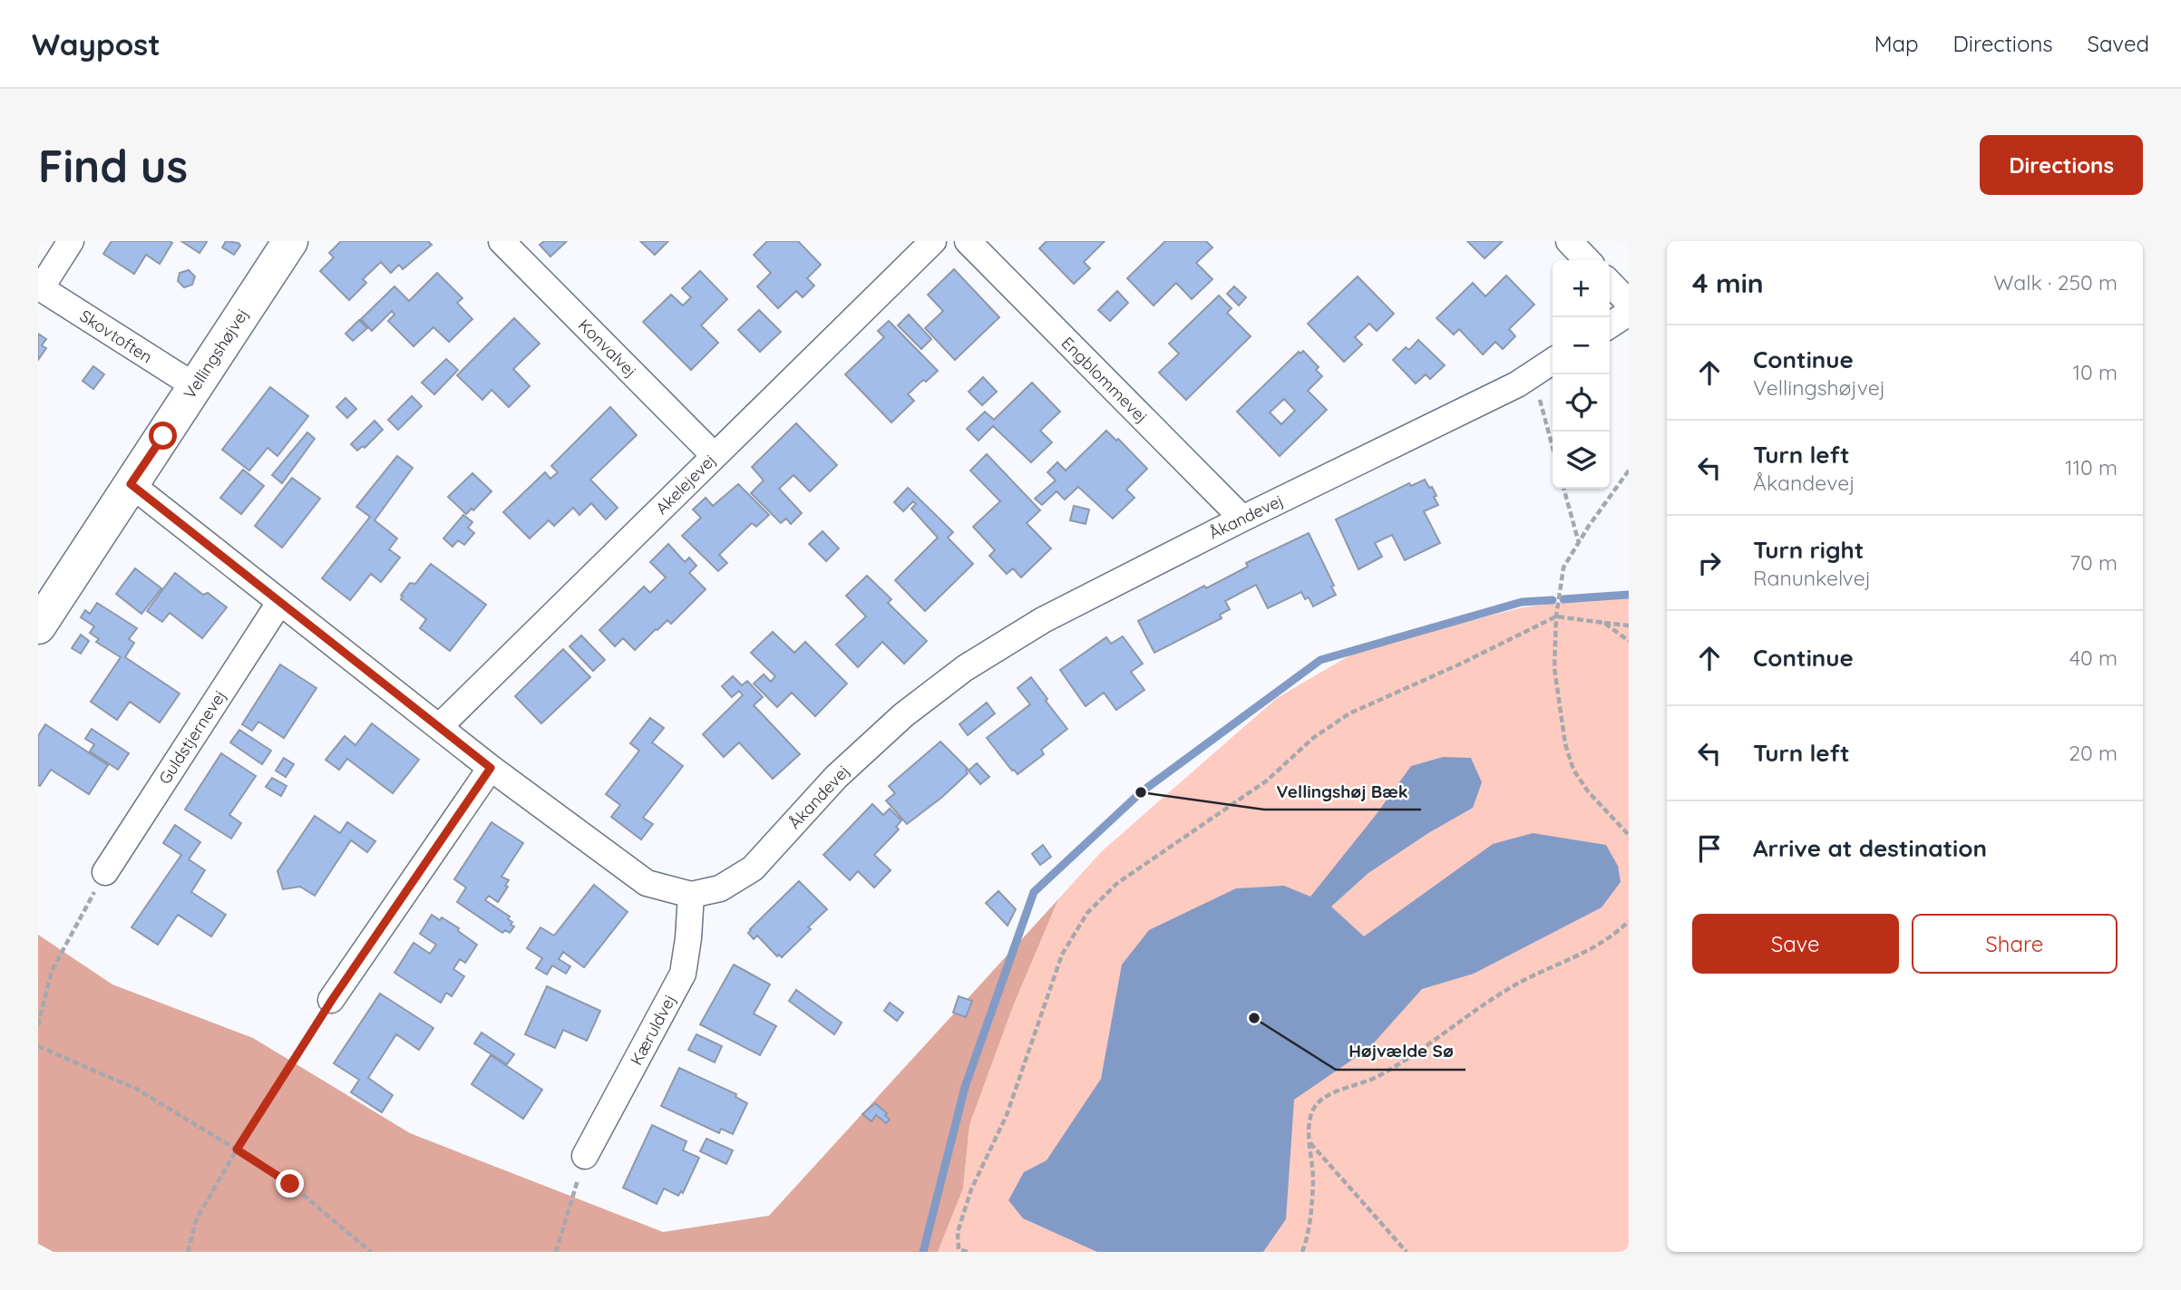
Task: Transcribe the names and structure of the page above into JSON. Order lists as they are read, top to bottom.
{
  "streets": {
    "street": [
      "Skovtoften",
      "Konvalvej",
      "Vellingshøjvej",
      "Engblommevej",
      "Akelejevej",
      "Åkandevej",
      "Guldstjernevej",
      "Kæruldvej"
    ]
  },
  "crossings": [
    ["Skovtoften", "Vellingshøjvej"],
    ["Konvalvej", "Akelejevej"],
    ["Vellingshøjvej", "Åkandevej"],
    ["Engblommevej", "Åkandevej"],
    ["Akelejevej", "Åkandevej"],
    ["Åkandevej", "Guldstjernevej"],
    ["Åkandevej", "Kæruldvej"]
  ],
  "places": ["Vellingshøj Bæk", "Højvælde Sø"],
  "page": {
    "header": "Waypost",
    "nav": ["Map", "Directions", "Saved"],
    "buttons": [
      "Directions",
      ["Save", "Share"]
    ],
    "title": "Find us",
    "heading": ["4 min", "Walk · 250 m"],
    "map_buttons": ["+", "−"],
    "list": [
      ["Continue", "Vellingshøjvej", "10 m"],
      ["Turn left", "Åkandevej", "110 m"],
      ["Turn right", "Ranunkelvej", "70 m"],
      ["Continue", "40 m"],
      ["Turn left", "20 m"],
      "Arrive at destination"
    ]
  }
}
